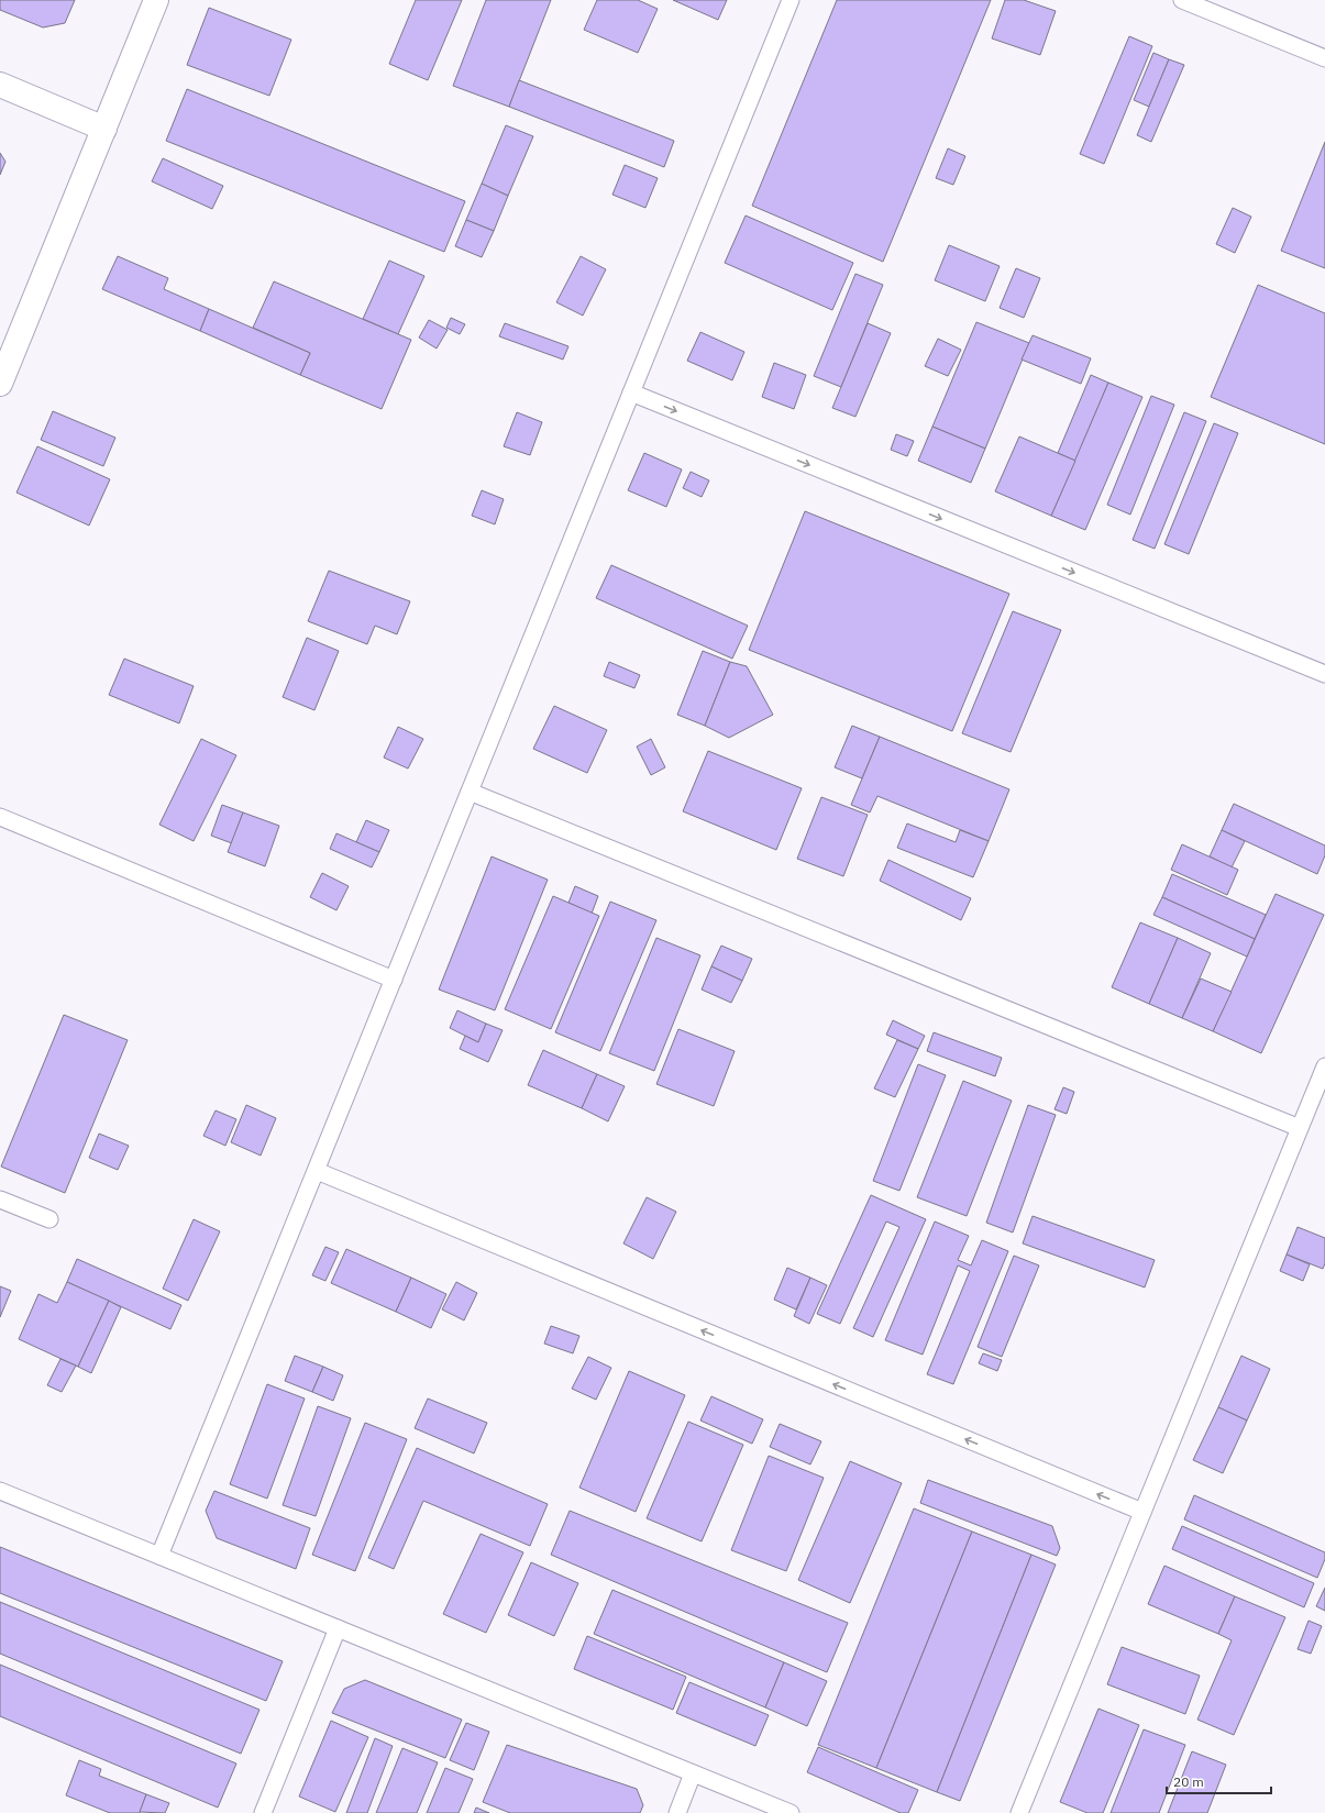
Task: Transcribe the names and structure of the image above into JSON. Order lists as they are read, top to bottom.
{
  "scale_bar": "20 m"
}
